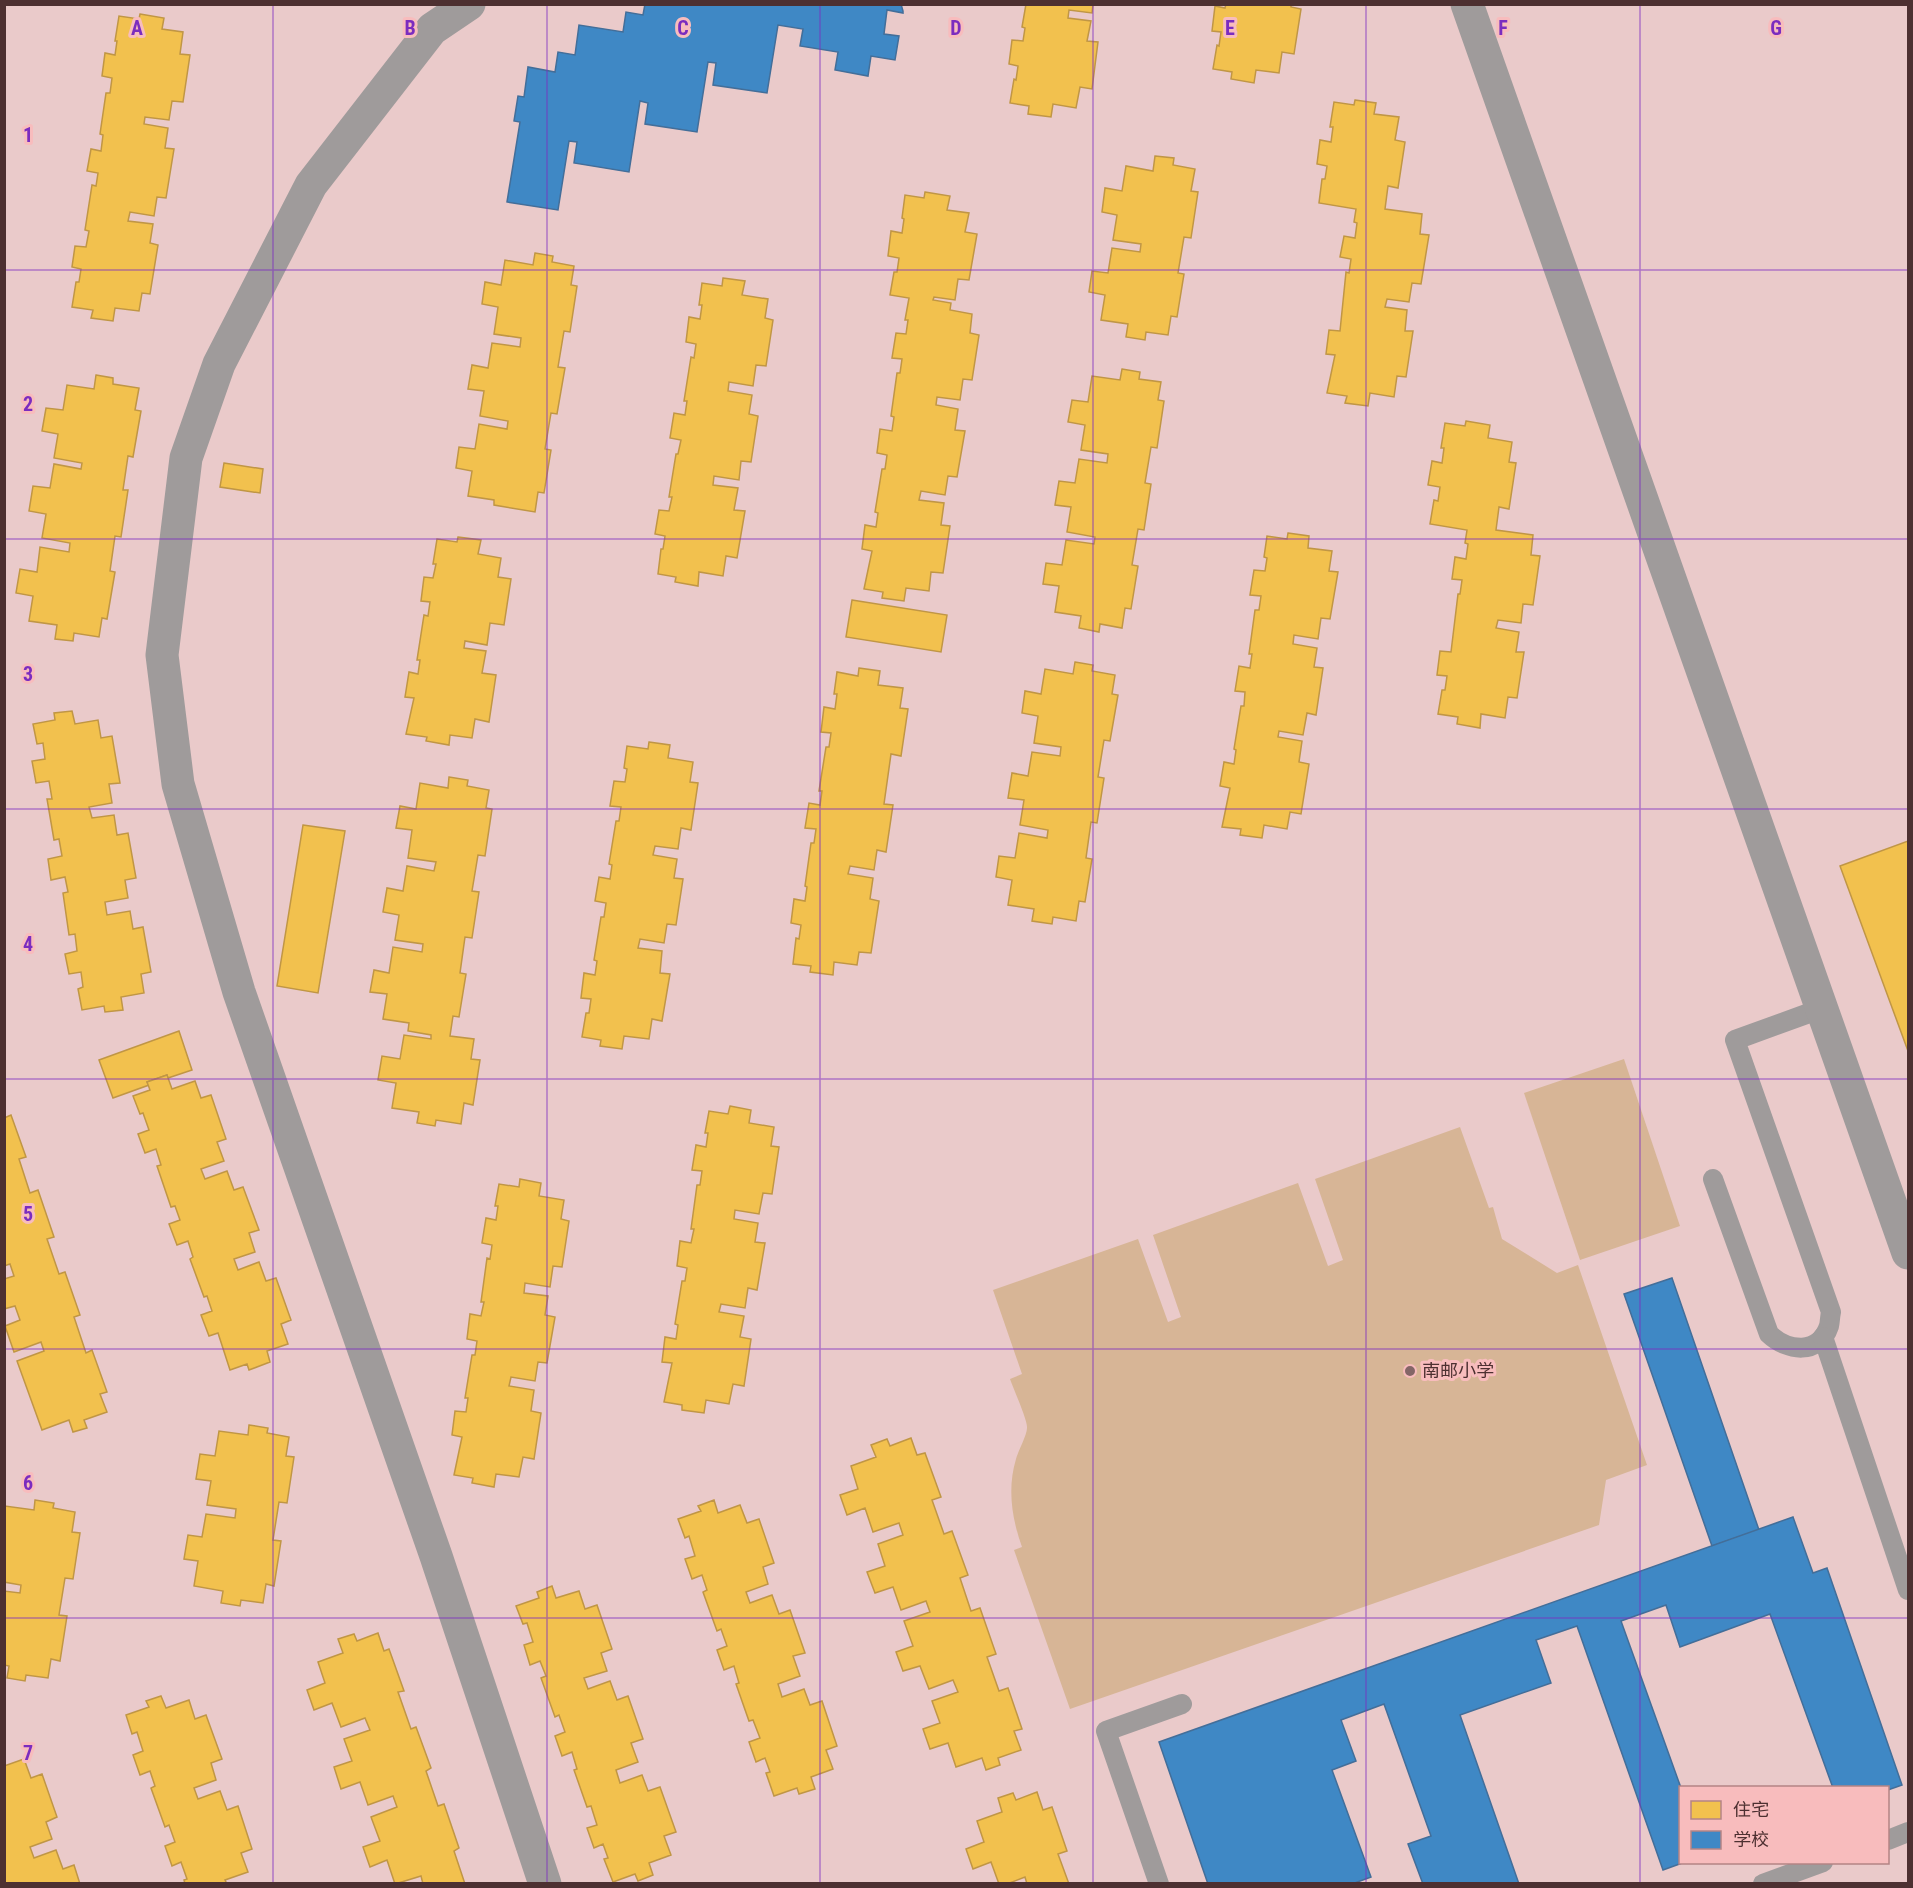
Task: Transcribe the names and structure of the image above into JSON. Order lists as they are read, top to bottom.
{
  "places": ["南邮小学"],
  "legend": ["住宅", "学校"],
  "grid": {
    "columns": [
      "A",
      "B",
      "C",
      "D",
      "E",
      "F",
      "G"
    ],
    "rows": [
      "1",
      "2",
      "3",
      "4",
      "5",
      "6",
      "7"
    ]
  }
}
